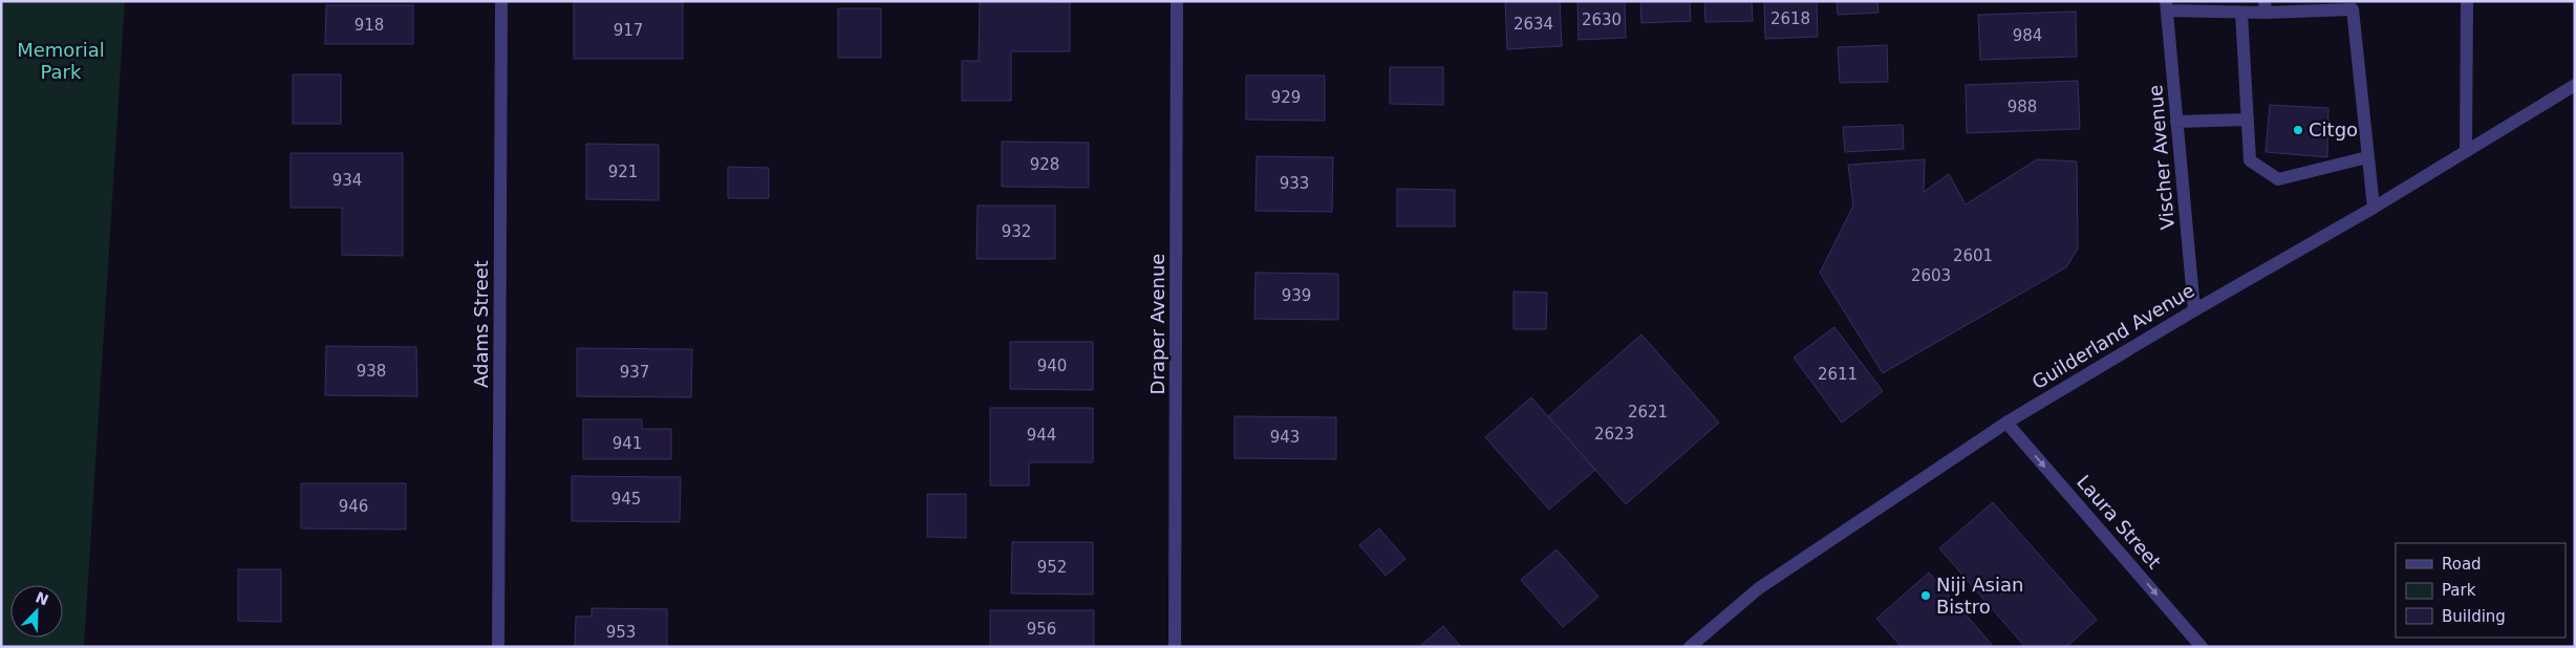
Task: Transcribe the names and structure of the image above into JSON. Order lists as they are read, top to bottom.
{
  "streets": {
    "street": [
      "Vischer Avenue",
      "Adams Street",
      "Draper Avenue",
      "Guilderland Avenue",
      "Laura Street"
    ]
  },
  "crossings": [
    ["Vischer Avenue", "Guilderland Avenue"],
    ["Guilderland Avenue", "Laura Street"]
  ],
  "one_way": ["Laura Street"],
  "parks": ["Memorial Park"],
  "places": ["Citgo", "Niji Asian Bistro"],
  "house_numbers": [
    "2618",
    "2630",
    "2634",
    "918",
    "917",
    "984",
    "929",
    "988",
    "928",
    "921",
    "934",
    "933",
    "932",
    "2601",
    "2603",
    "939",
    "940",
    "938",
    "937",
    "2611",
    "2621",
    "2623",
    "944",
    "943",
    "941",
    "945",
    "946",
    "952",
    "956",
    "953"
  ],
  "legend": ["Road", "Park", "Building"],
  "north": "top right"
}
